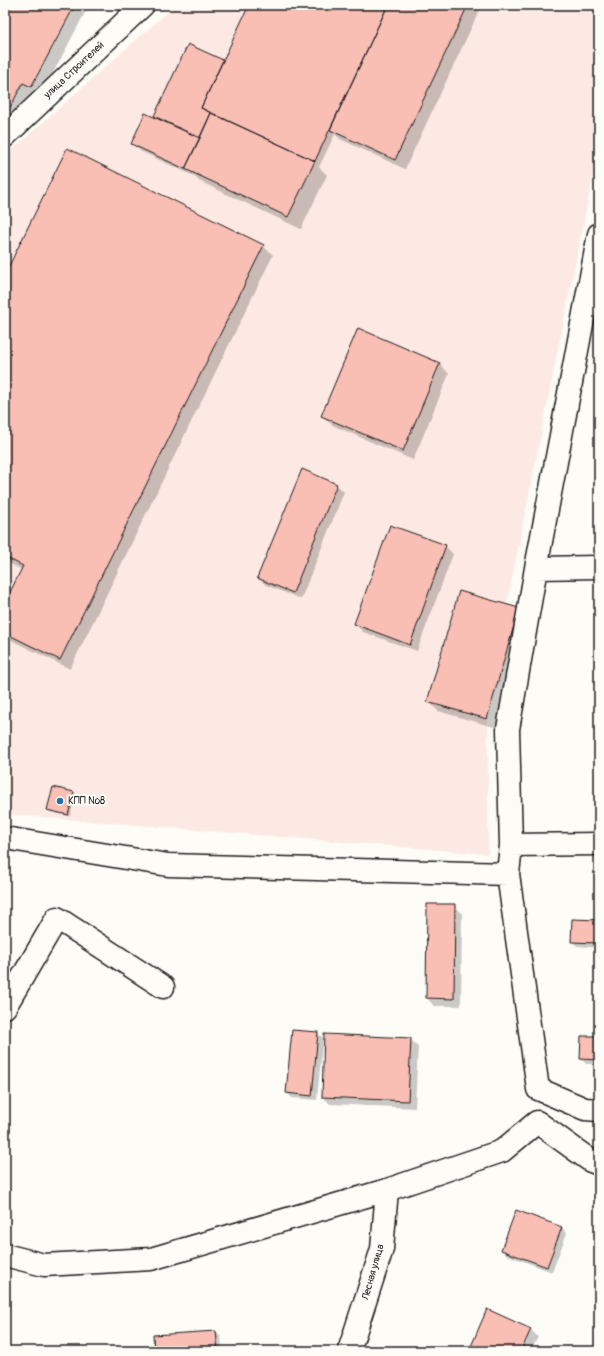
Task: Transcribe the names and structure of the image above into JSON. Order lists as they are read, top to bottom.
{
  "streets": {
    "street": ["улица Строителей", "Лесная улица"]
  },
  "places": ["КПП №8"]
}
